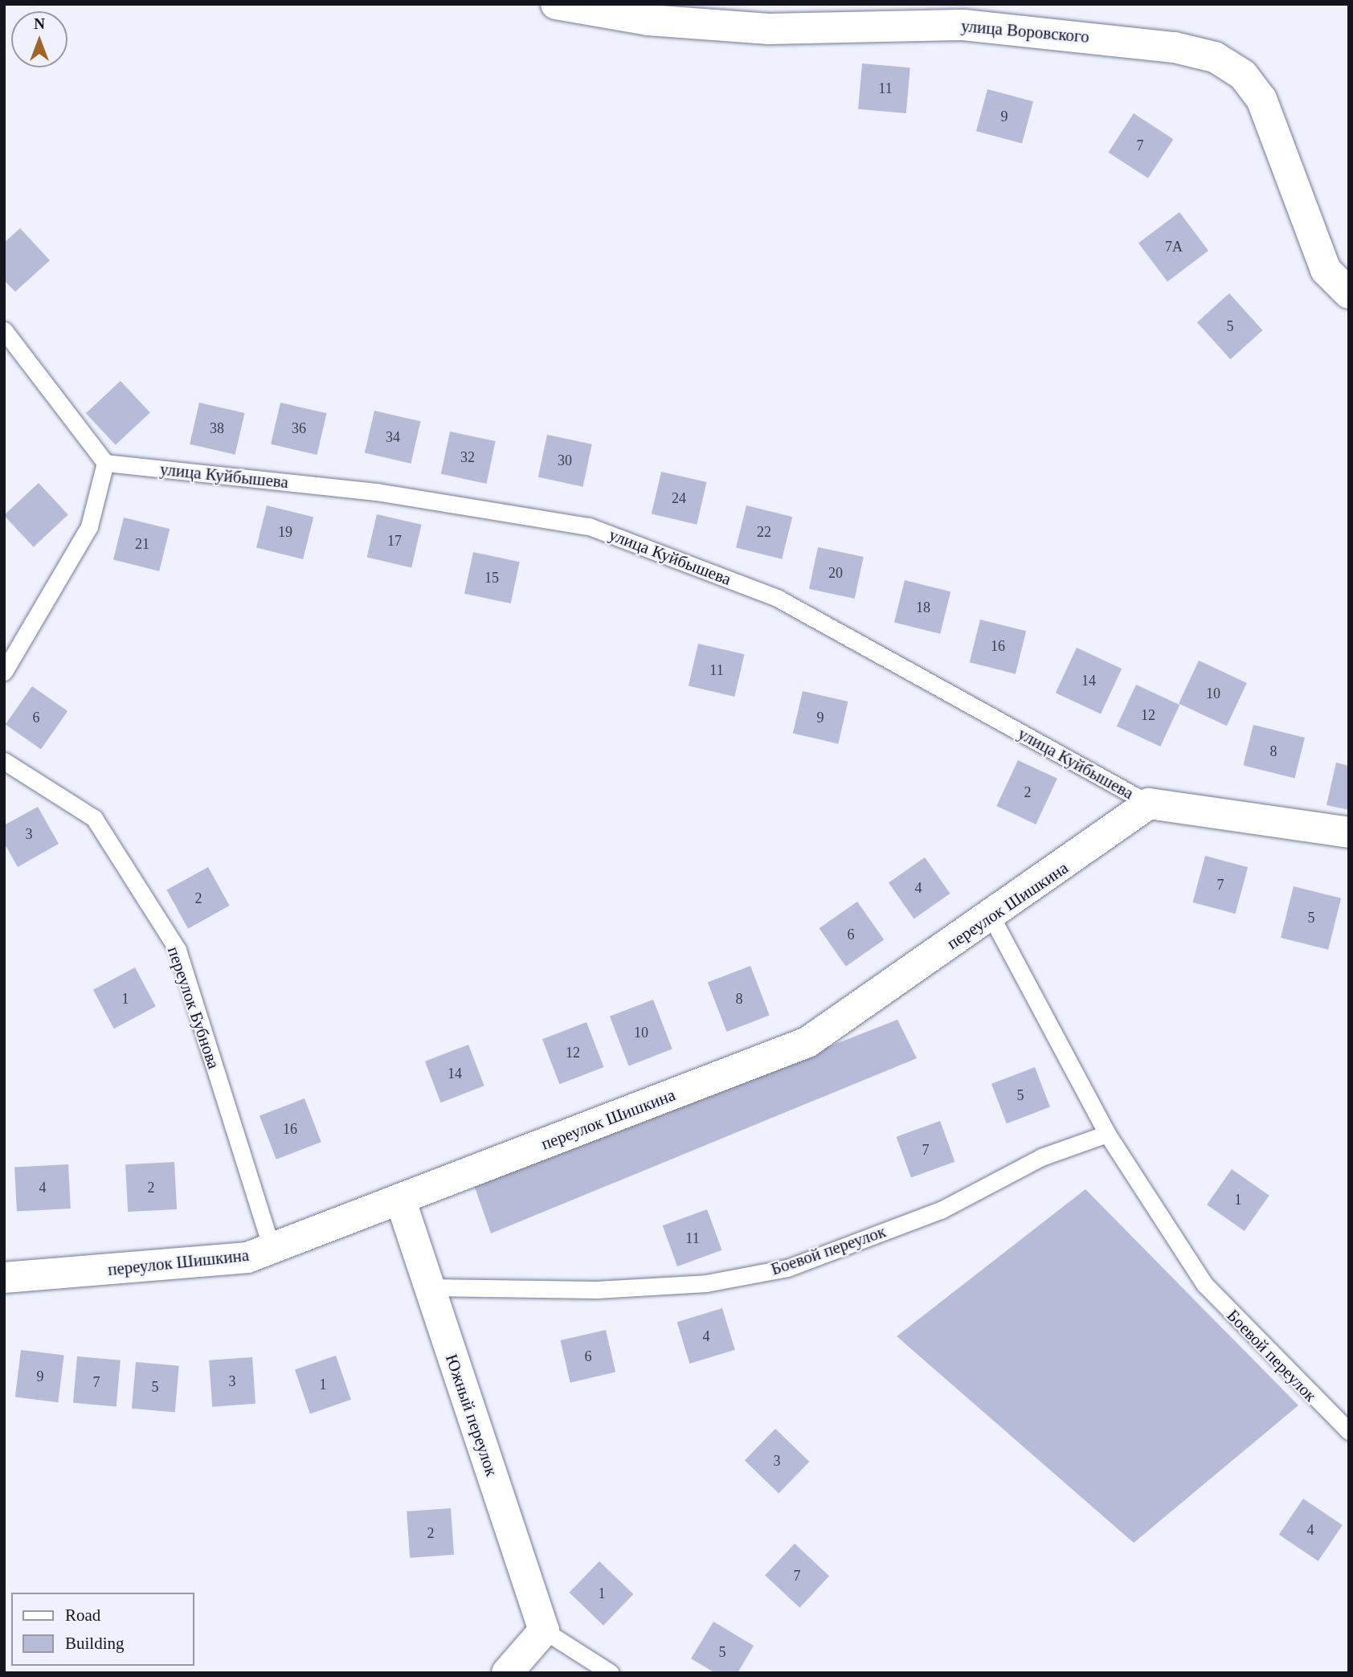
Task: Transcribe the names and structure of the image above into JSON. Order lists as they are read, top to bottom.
{
  "streets": {
    "street": [
      "улица Воровского",
      "улица Куйбышева",
      "переулок Шишкина",
      "Южный переулок"
    ],
    "lane": ["переулок Бубнова", "Боевой переулок"]
  },
  "crossings": [
    ["улица Куйбышева", "переулок Шишкина"],
    ["переулок Шишкина", "переулок Бубнова"],
    ["переулок Шишкина", "Боевой переулок"],
    ["переулок Шишкина", "Южный переулок"],
    ["Боевой переулок", "Южный переулок"]
  ],
  "house_numbers": [
    "11",
    "9",
    "7",
    "7А",
    "5",
    "38",
    "36",
    "34",
    "32",
    "30",
    "24",
    "19",
    "22",
    "17",
    "21",
    "20",
    "15",
    "18",
    "16",
    "11",
    "14",
    "10",
    "12",
    "6",
    "9",
    "8",
    "2",
    "3",
    "7",
    "4",
    "2",
    "5",
    "6",
    "1",
    "8",
    "10",
    "12",
    "14",
    "5",
    "16",
    "7",
    "4",
    "2",
    "1",
    "11",
    "4",
    "6",
    "9",
    "3",
    "7",
    "1",
    "5",
    "3",
    "4",
    "2",
    "7",
    "1",
    "5"
  ],
  "legend": ["Road", "Building"],
  "north": "top"
}
